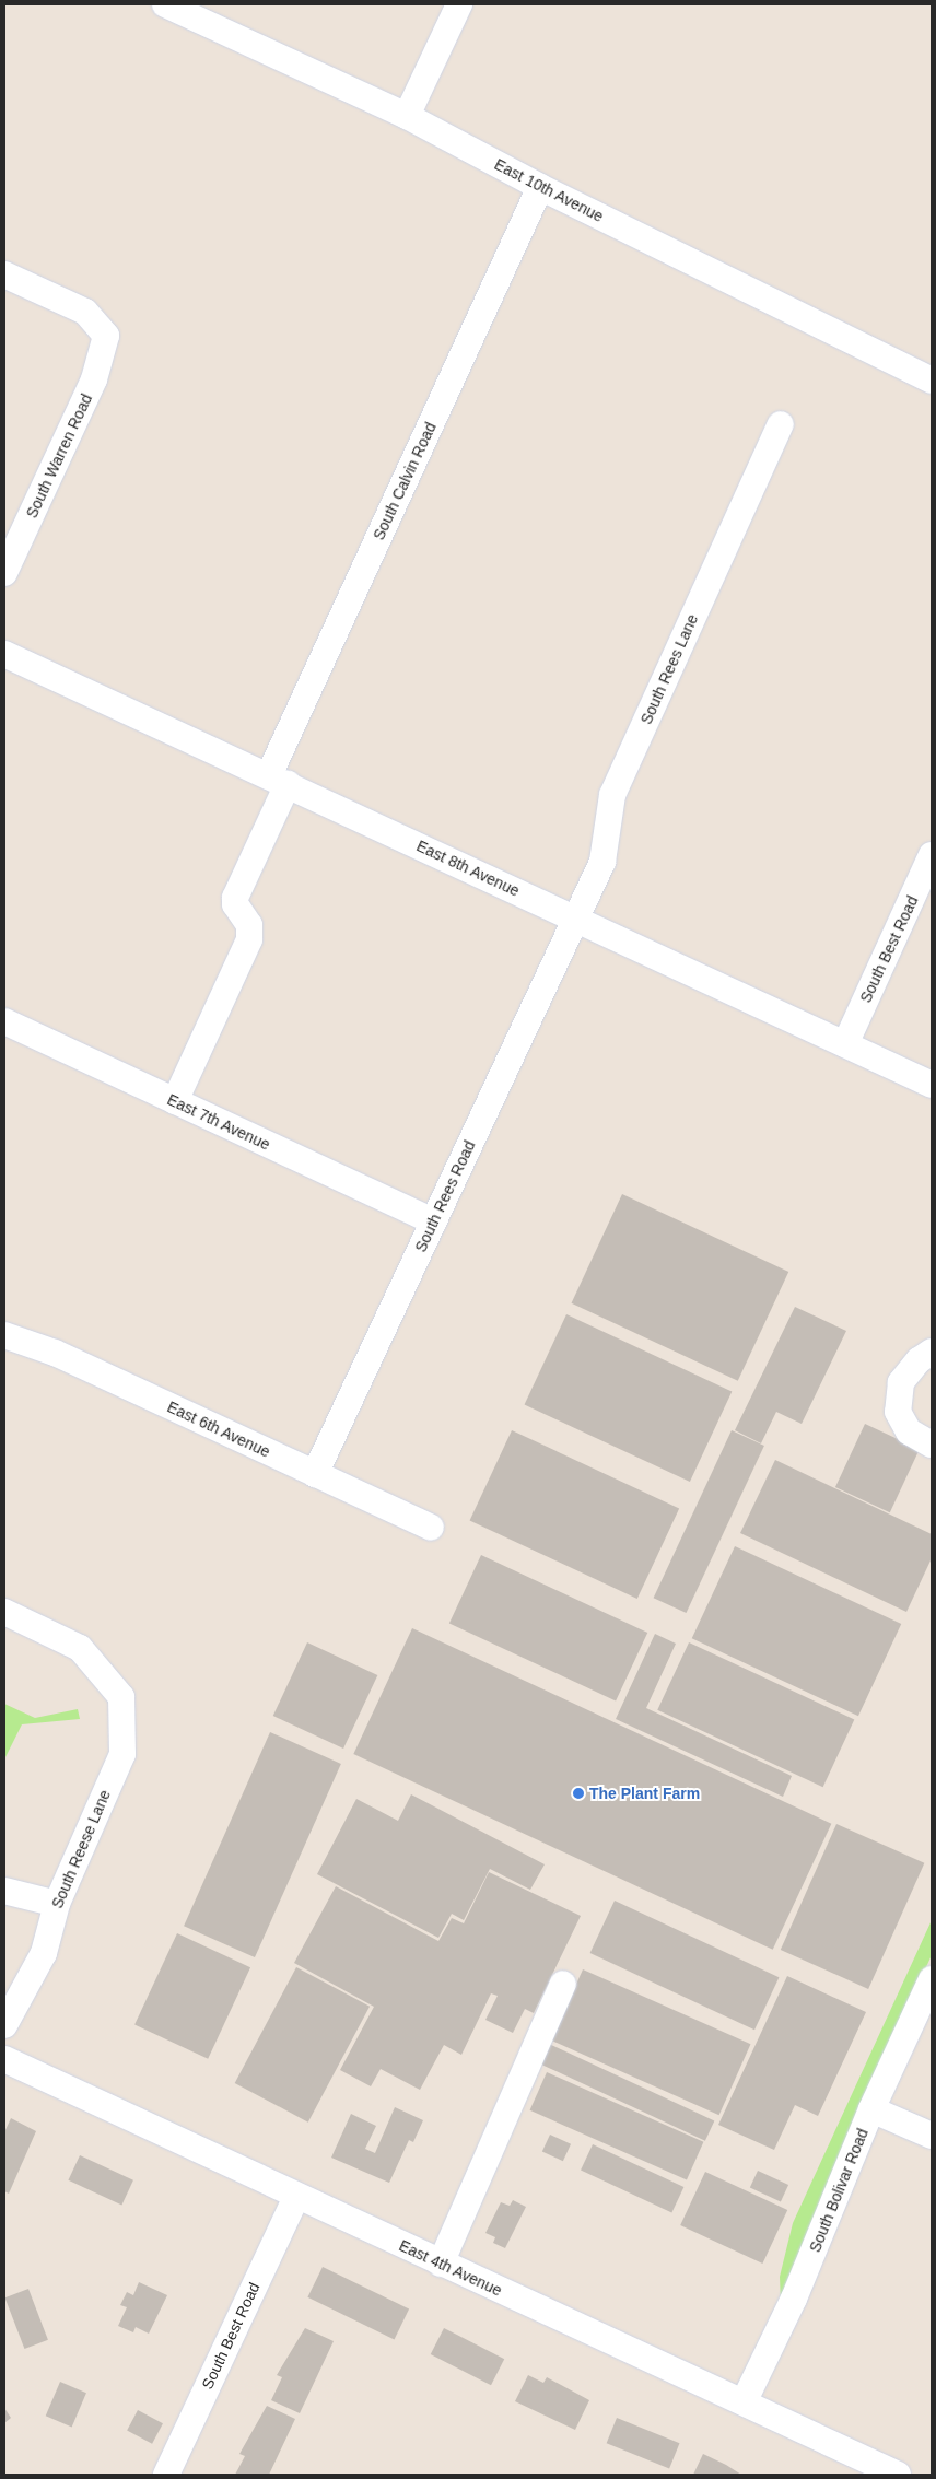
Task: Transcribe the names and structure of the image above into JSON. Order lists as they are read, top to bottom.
{
  "streets": {
    "street": [
      "East 10th Avenue",
      "South Warren Road",
      "South Calvin Road",
      "South Rees Lane",
      "East 8th Avenue",
      "South Best Road",
      "East 7th Avenue",
      "South Rees Road",
      "East 6th Avenue",
      "South Reese Lane",
      "South Bolivar Road",
      "East 4th Avenue"
    ]
  },
  "crossings": [
    ["East 10th Avenue", "South Calvin Road"],
    ["South Calvin Road", "East 8th Avenue"],
    ["South Calvin Road", "East 7th Avenue"],
    ["South Rees Lane", "East 8th Avenue"],
    ["South Rees Lane", "South Rees Road"],
    ["East 8th Avenue", "South Best Road"],
    ["East 8th Avenue", "South Rees Road"],
    ["South Best Road", "East 4th Avenue"],
    ["East 7th Avenue", "South Rees Road"],
    ["South Rees Road", "East 6th Avenue"],
    ["South Bolivar Road", "East 4th Avenue"]
  ],
  "places": ["The Plant Farm"]
}
